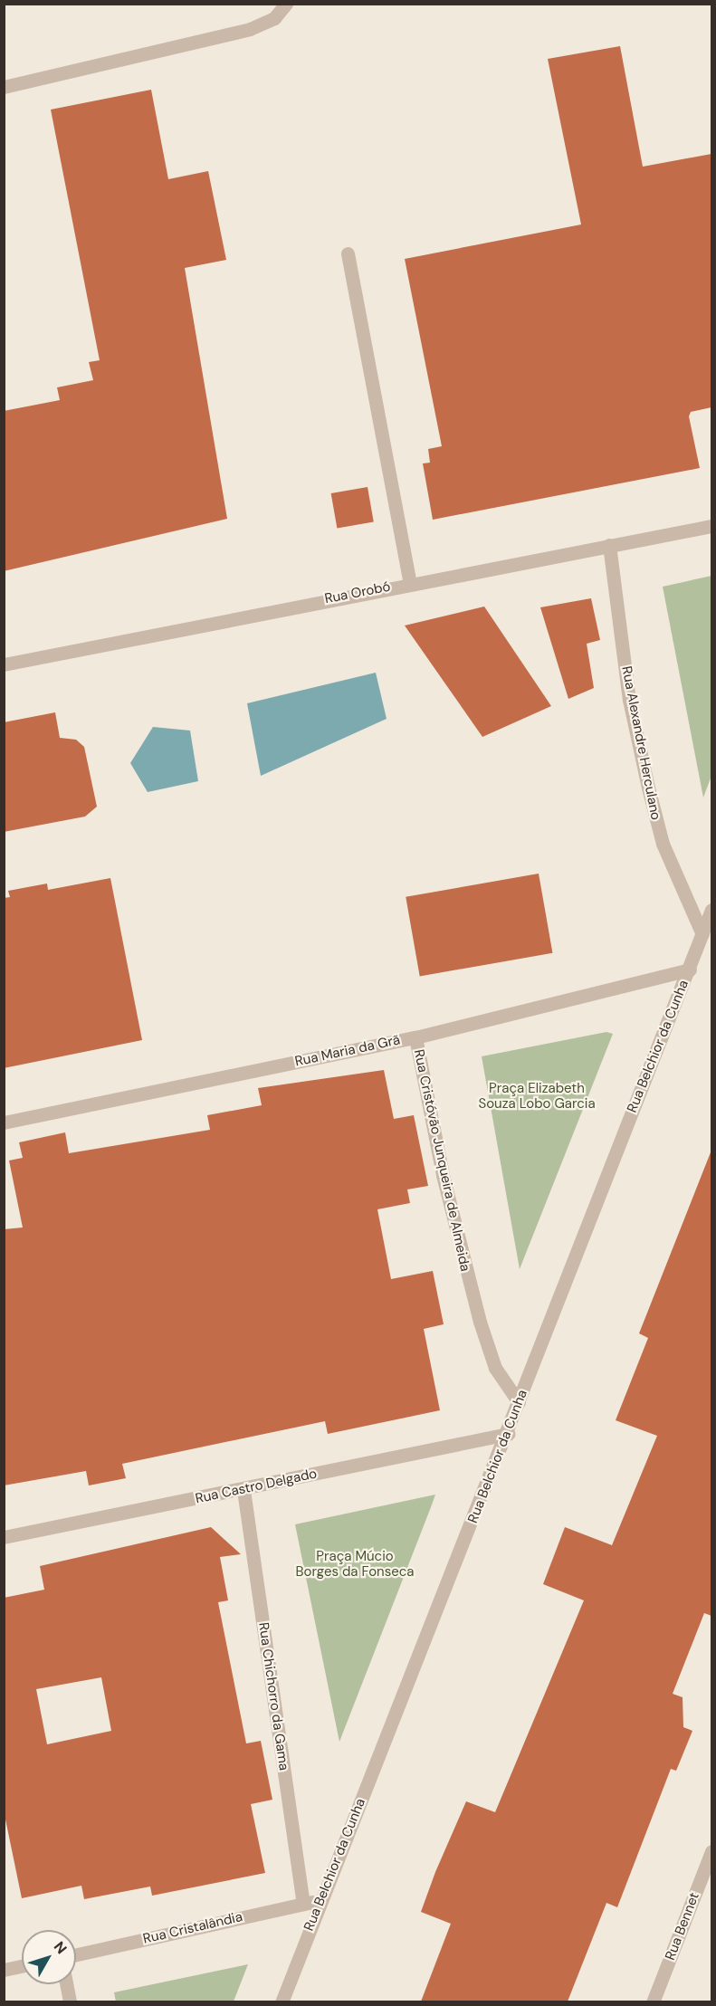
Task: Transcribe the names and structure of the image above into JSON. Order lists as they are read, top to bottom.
{
  "streets": {
    "street": [
      "Rua Orobó",
      "Rua Alexandre Herculano",
      "Rua Belchior da Cunha",
      "Rua Maria da Grã",
      "Rua Cristóvão Junqueira de Almeida",
      "Rua Castro Delgado",
      "Rua Chichorro da Gama",
      "Rua Bennet",
      "Rua Cristalândia"
    ]
  },
  "crossings": [
    ["Rua Orobó", "Rua Alexandre Herculano"],
    ["Rua Alexandre Herculano", "Rua Belchior da Cunha"],
    ["Rua Belchior da Cunha", "Rua Maria da Grã"],
    ["Rua Belchior da Cunha", "Rua Cristóvão Junqueira de Almeida"],
    ["Rua Belchior da Cunha", "Rua Castro Delgado"],
    ["Rua Belchior da Cunha", "Rua Cristalândia"],
    ["Rua Maria da Grã", "Rua Cristóvão Junqueira de Almeida"],
    ["Rua Castro Delgado", "Rua Chichorro da Gama"],
    ["Rua Chichorro da Gama", "Rua Cristalândia"]
  ],
  "parks": ["Praça Elizabeth Souza Lobo Garcia", "Praça Múcio Borges da Fonseca"],
  "north": "top right"
}
